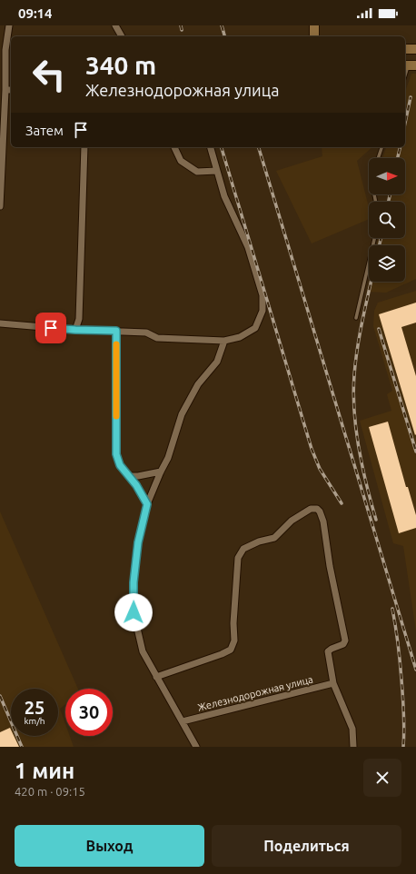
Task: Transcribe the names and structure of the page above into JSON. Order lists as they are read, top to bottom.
{
  "streets": {
    "street": ["Железнодорожная улица"]
  },
  "north": "right",
  "page": {
    "status": "09:14",
    "turn": ["340 m", "Железнодорожная улица"],
    "then": "Затем",
    "speed": "25 km/h",
    "limit": "30",
    "heading": ["1 мин", "420 m · 09:15"],
    "buttons": ["Выход", "Поделиться"]
  }
}
